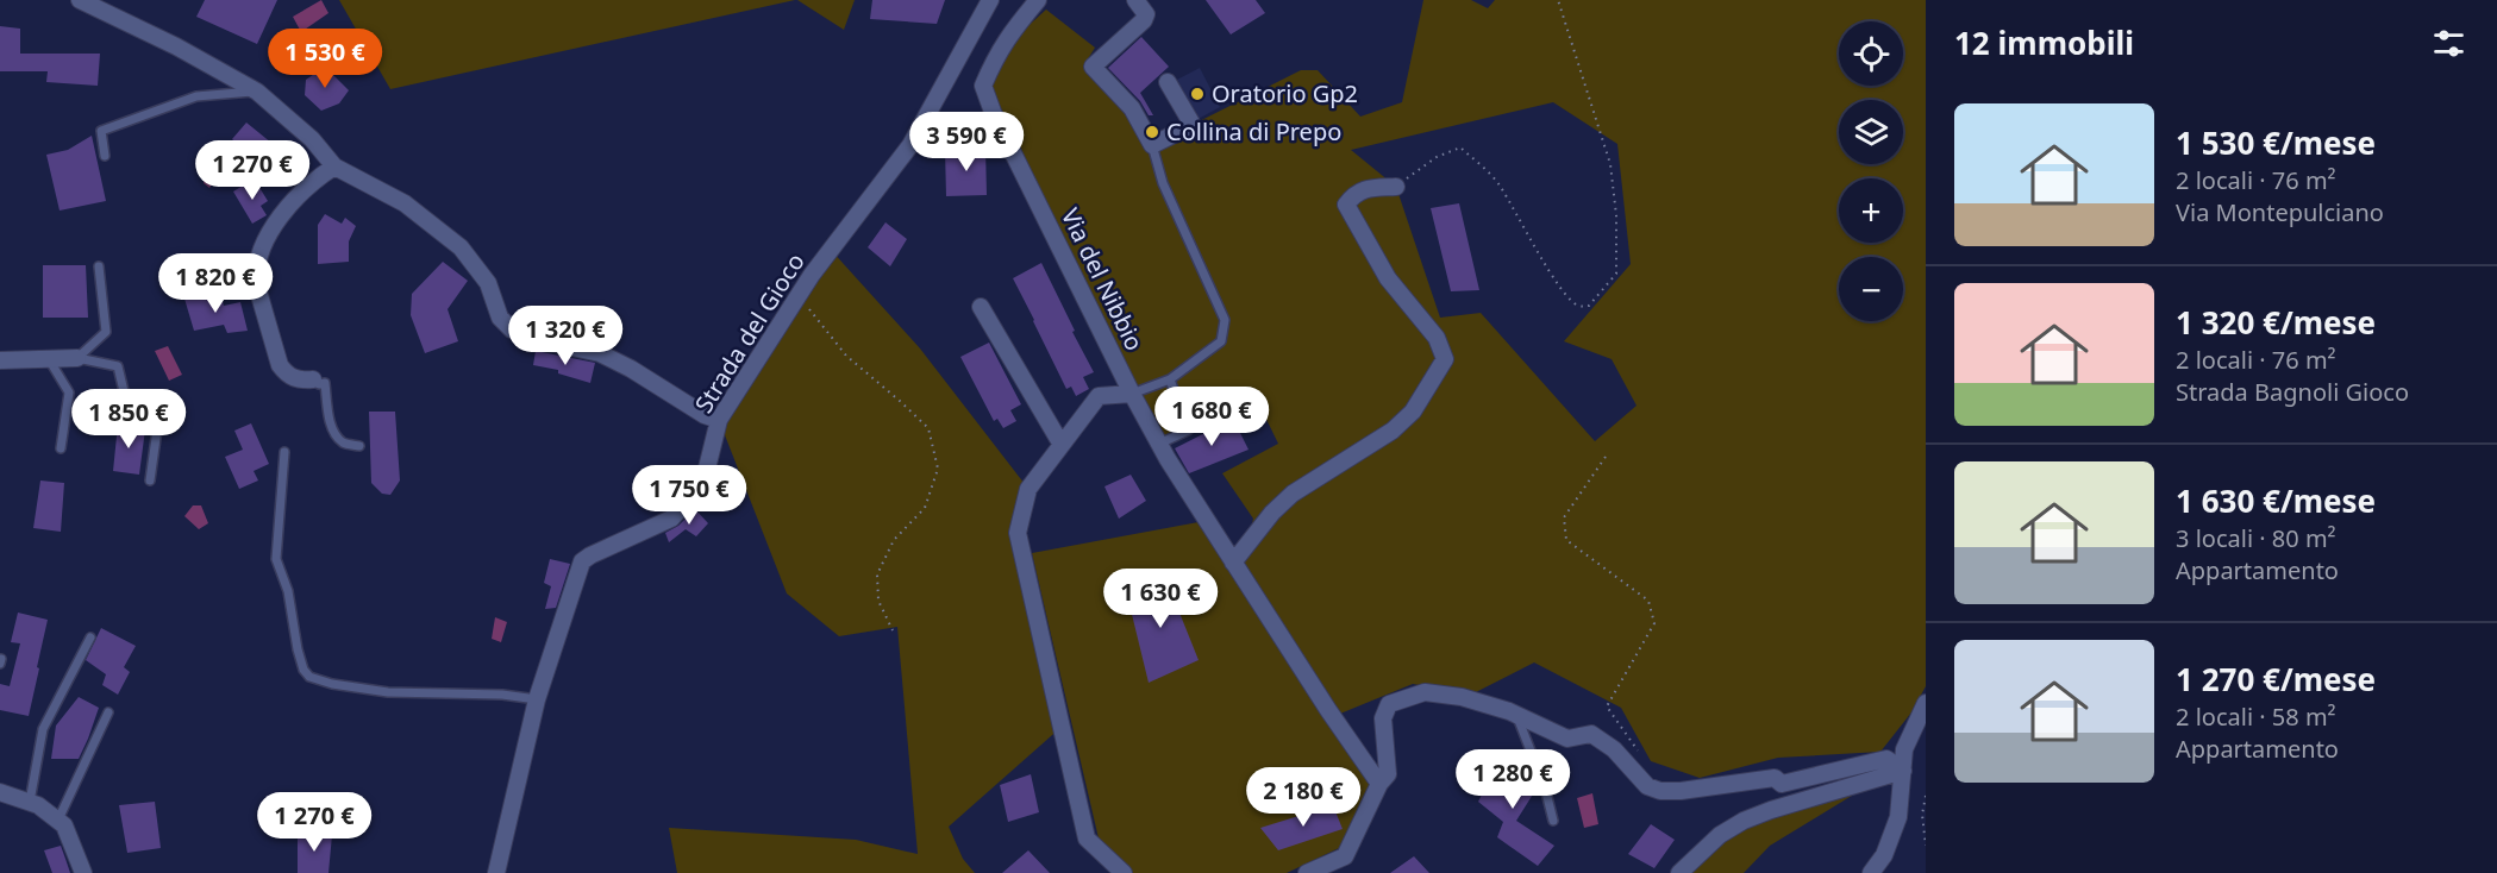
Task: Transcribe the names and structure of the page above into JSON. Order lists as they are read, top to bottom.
{
  "streets": {
    "street": ["Via del Nibbio", "Strada del Gioco"]
  },
  "places": ["Oratorio Gp2", "Collina di Prepo"],
  "page": {
    "heading": "12 immobili",
    "map_buttons": ["+", "−"],
    "price": [
      "1 530 €",
      "3 590 €",
      "1 270 €",
      "1 820 €",
      "1 320 €",
      "1 680 €",
      "1 850 €",
      "1 750 €",
      "1 630 €",
      "1 280 €",
      "2 180 €",
      "1 270 €"
    ],
    "list": [
      {
        "name": "1 530 €/mese",
        "note": "2 locali · 76 m² · Via Montepulciano"
      },
      {
        "name": "1 320 €/mese",
        "note": "2 locali · 76 m² · Strada Bagnoli Gioco"
      },
      {
        "name": "1 630 €/mese",
        "note": "3 locali · 80 m² · Appartamento"
      },
      {
        "name": "1 270 €/mese",
        "note": "2 locali · 58 m² · Appartamento"
      }
    ]
  }
}
